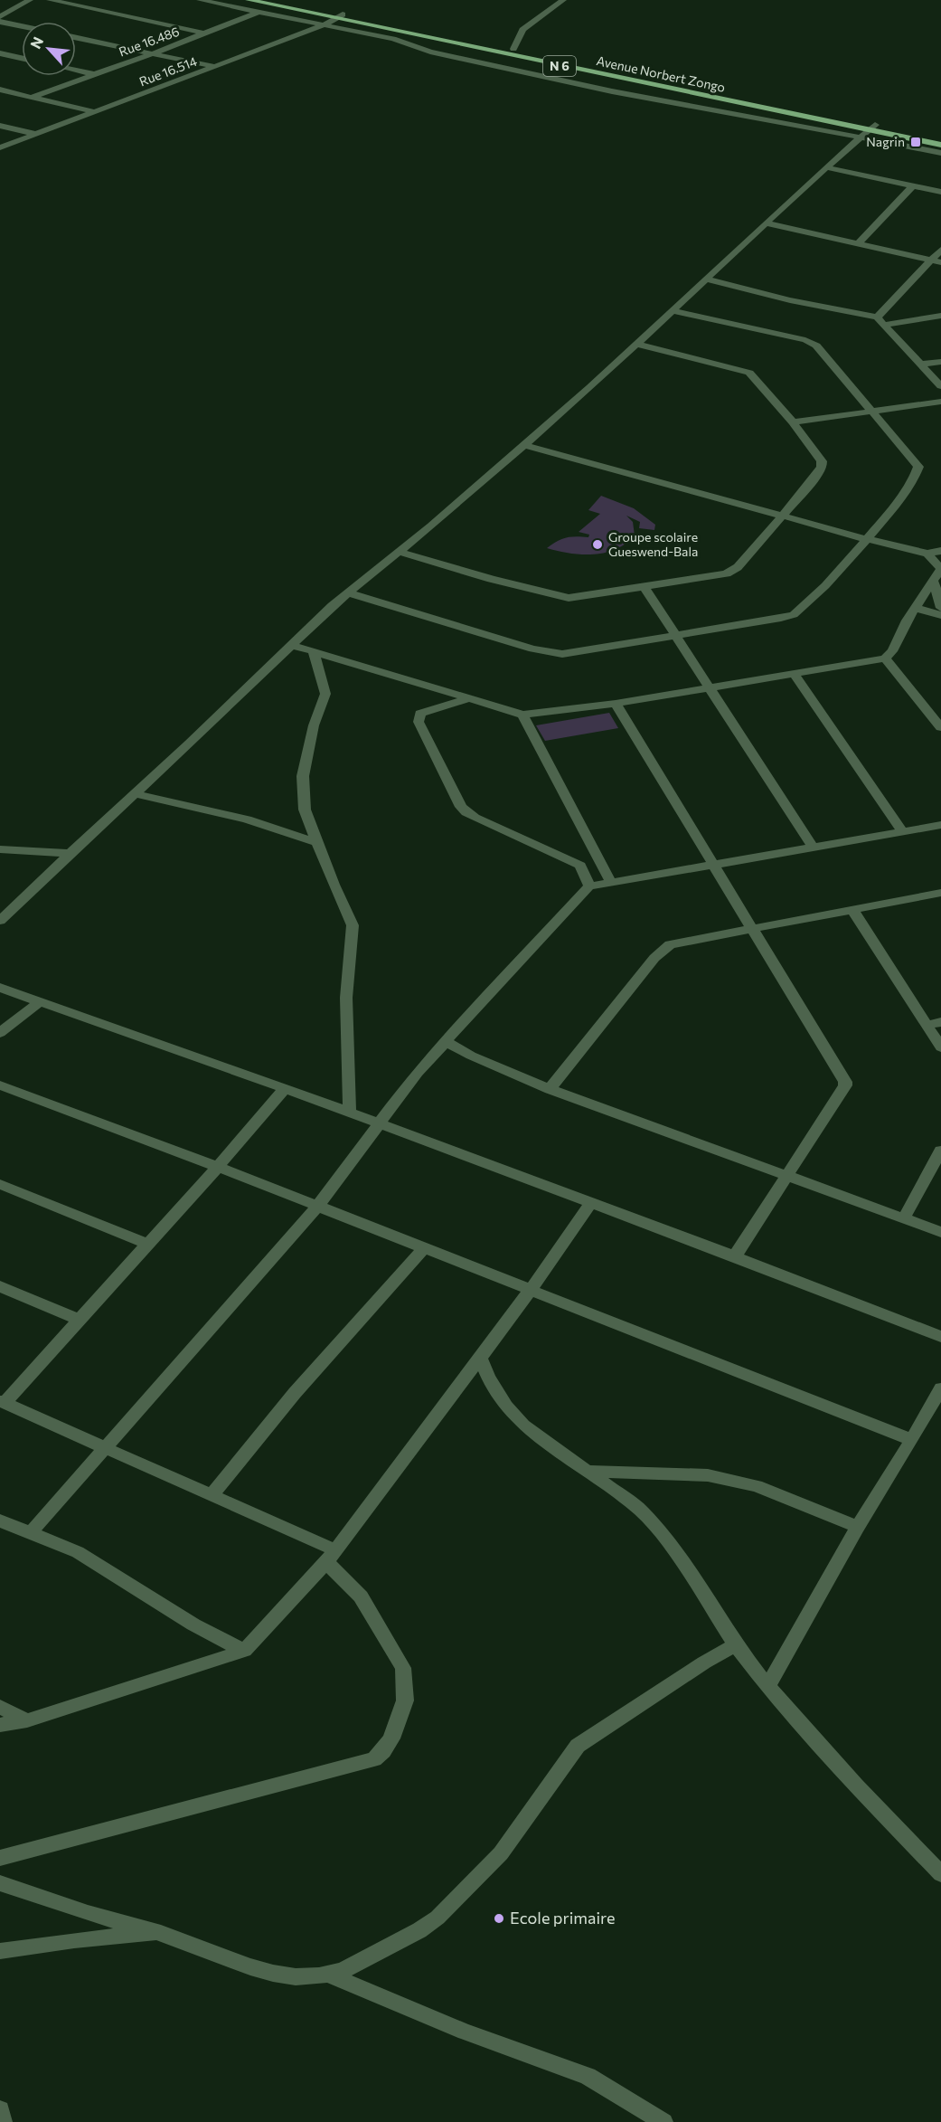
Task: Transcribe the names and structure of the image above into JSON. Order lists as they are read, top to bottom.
{
  "streets": {
    "main road": ["N 6", "Avenue Norbert Zongo"],
    "street": ["Rue 16.486", "Rue 16.514"]
  },
  "crossings": [
    ["Rue 16.486", "Avenue Norbert Zongo"],
    ["Rue 16.514", "Avenue Norbert Zongo"]
  ],
  "places": {
    "transit": ["Nagrin"],
    "other": ["Groupe scolaire Gueswend-Bala", "Ecole primaire"]
  },
  "north": "top left"
}
